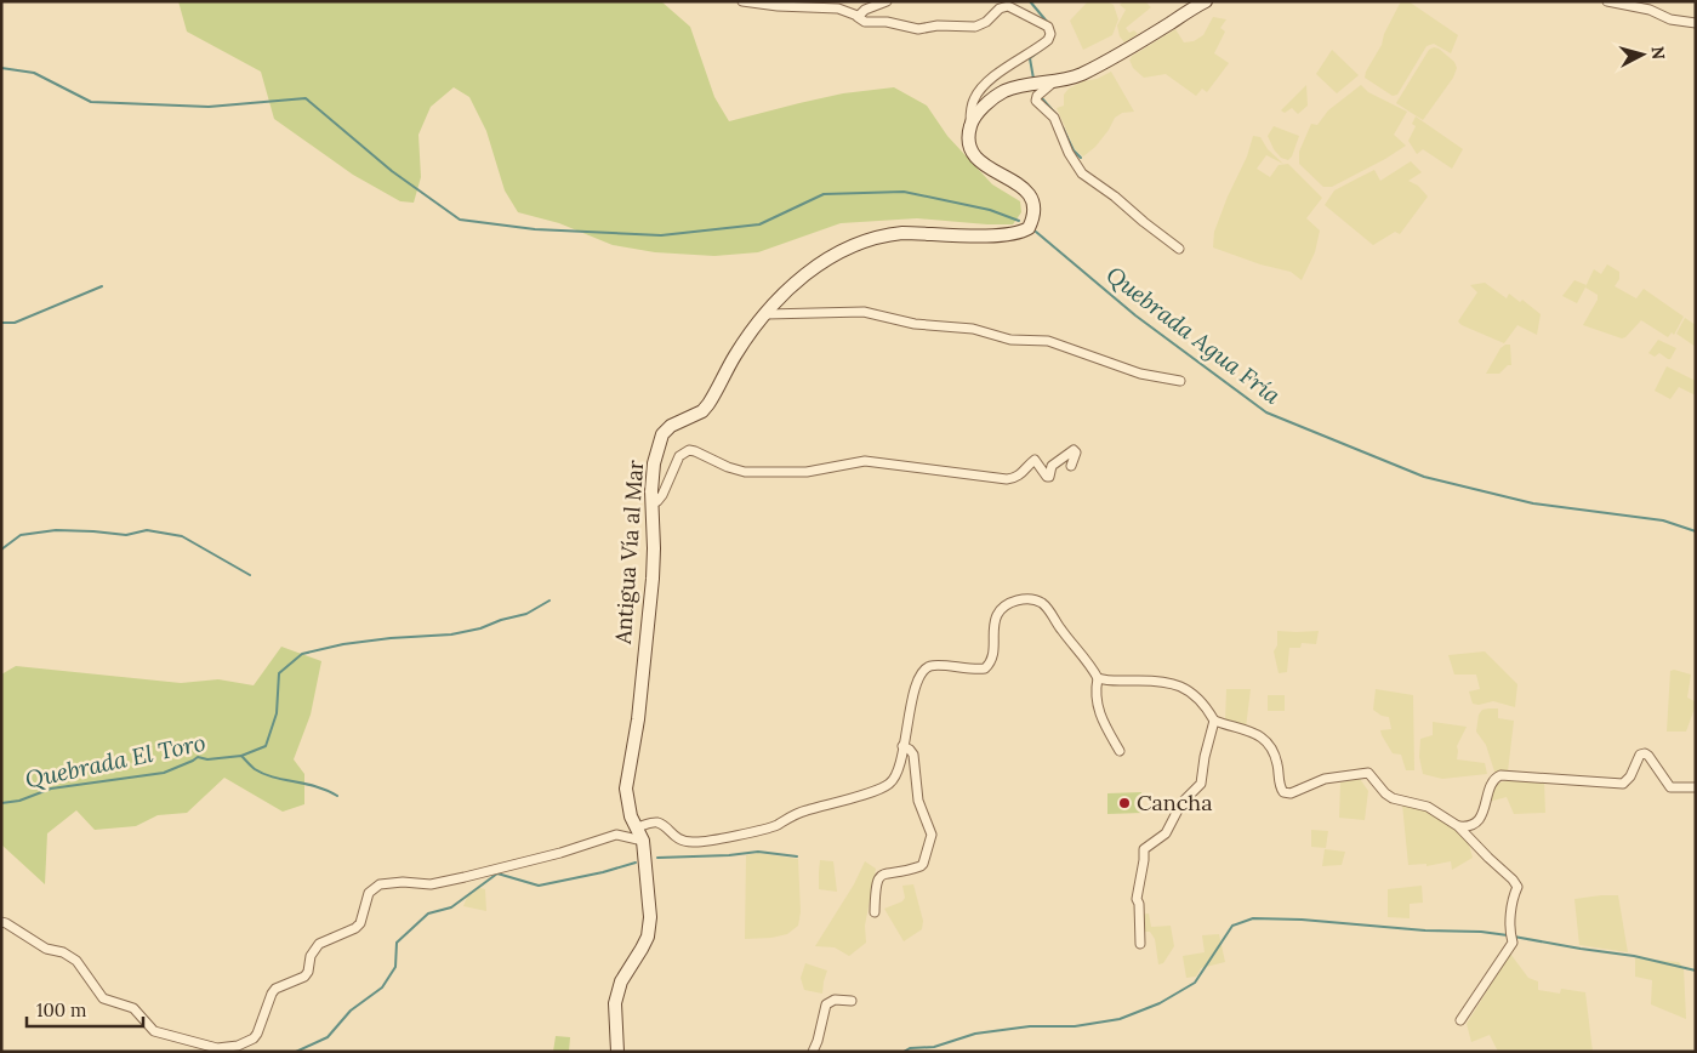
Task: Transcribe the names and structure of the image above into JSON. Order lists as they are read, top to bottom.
{
  "streets": {
    "main road": ["Antigua Vía al Mar"]
  },
  "water": ["Quebrada Agua Fría", "Quebrada El Toro"],
  "places": ["Cancha"],
  "scale_bar": "100 m",
  "north": "right"
}
